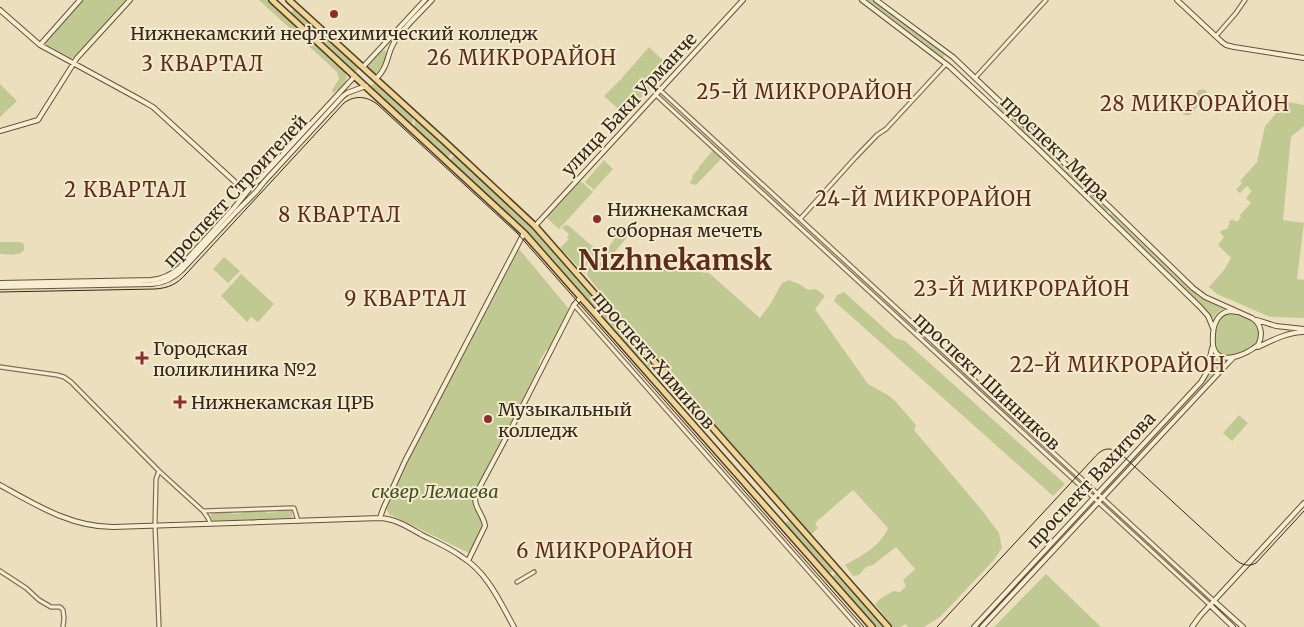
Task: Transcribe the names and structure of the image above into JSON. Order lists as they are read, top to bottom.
{
  "streets": {
    "main road": [
      "улица Баки Урманче",
      "проспект Мира",
      "проспект Строителей",
      "проспект Химиков",
      "проспект Шинников",
      "проспект Вахитова"
    ]
  },
  "crossings": [
    ["улица Баки Урманче", "проспект Химиков"],
    ["улица Баки Урманче", "проспект Шинников"],
    ["проспект Мира", "проспект Вахитова"],
    ["проспект Строителей", "проспект Химиков"],
    ["проспект Шинников", "проспект Вахитова"]
  ],
  "districts": [
    "26 МИКРОРАЙОН",
    "3 КВАРТАЛ",
    "25-Й МИКРОРАЙОН",
    "28 МИКРОРАЙОН",
    "2 КВАРТАЛ",
    "24-Й МИКРОРАЙОН",
    "8 КВАРТАЛ",
    "Nizhnekamsk",
    "23-Й МИКРОРАЙОН",
    "9 КВАРТАЛ",
    "22-Й МИКРОРАЙОН",
    "6 МИКРОРАЙОН"
  ],
  "parks": ["сквер Лемаева"],
  "places": {
    "other": ["Нижнекамский нефтехимический колледж", "Нижнекамская соборная мечеть", "Музыкальный колледж"],
    "health": ["Городская поликлиника №2", "Нижнекамская ЦРБ"]
  }
}
